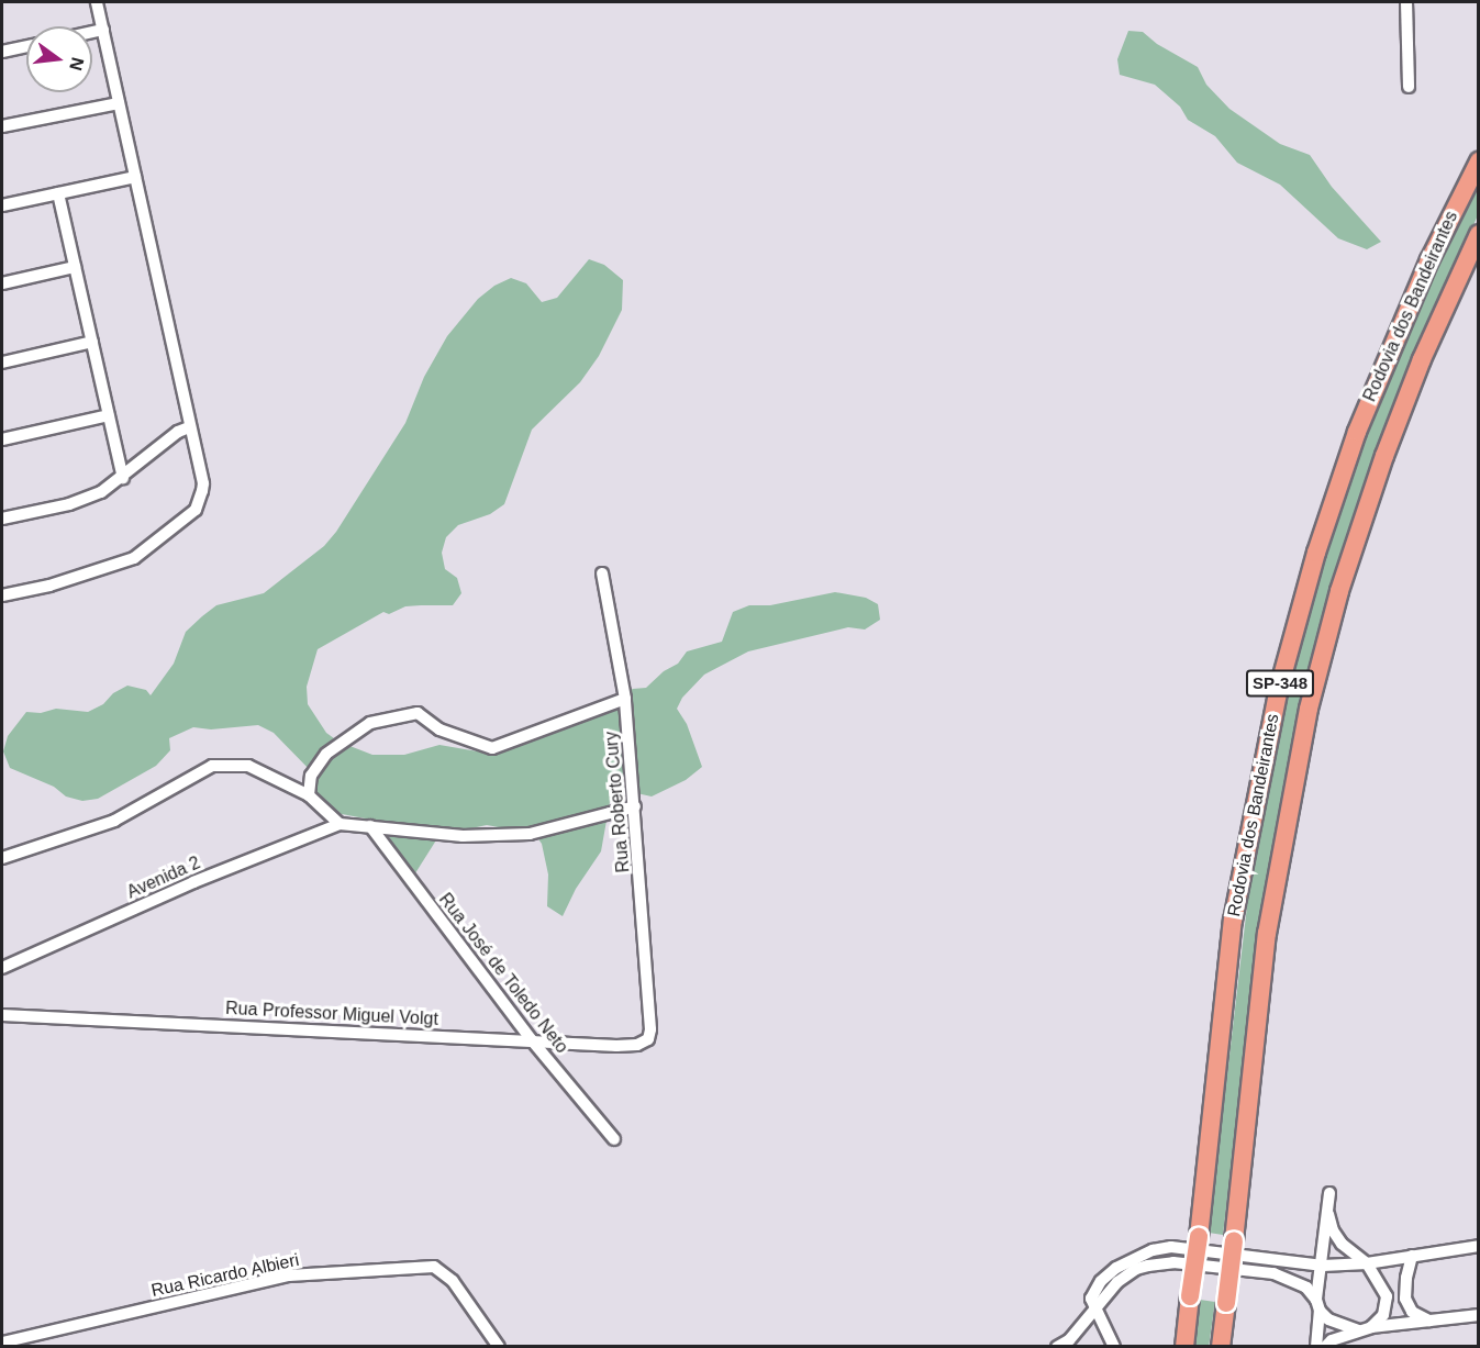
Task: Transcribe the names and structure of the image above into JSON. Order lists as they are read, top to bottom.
{
  "streets": {
    "highway": ["Rodovia dos Bandeirantes", "SP-348"],
    "street": [
      "Rua Roberto Cury",
      "Avenida 2",
      "Rua José de Toledo Neto",
      "Rua Professor Miguel Volgt",
      "Rua Ricardo Albieri"
    ]
  },
  "crossings": [
    ["Rua Roberto Cury", "Rua Professor Miguel Volgt"],
    ["Rua José de Toledo Neto", "Rua Professor Miguel Volgt"]
  ],
  "north": "right"
}
